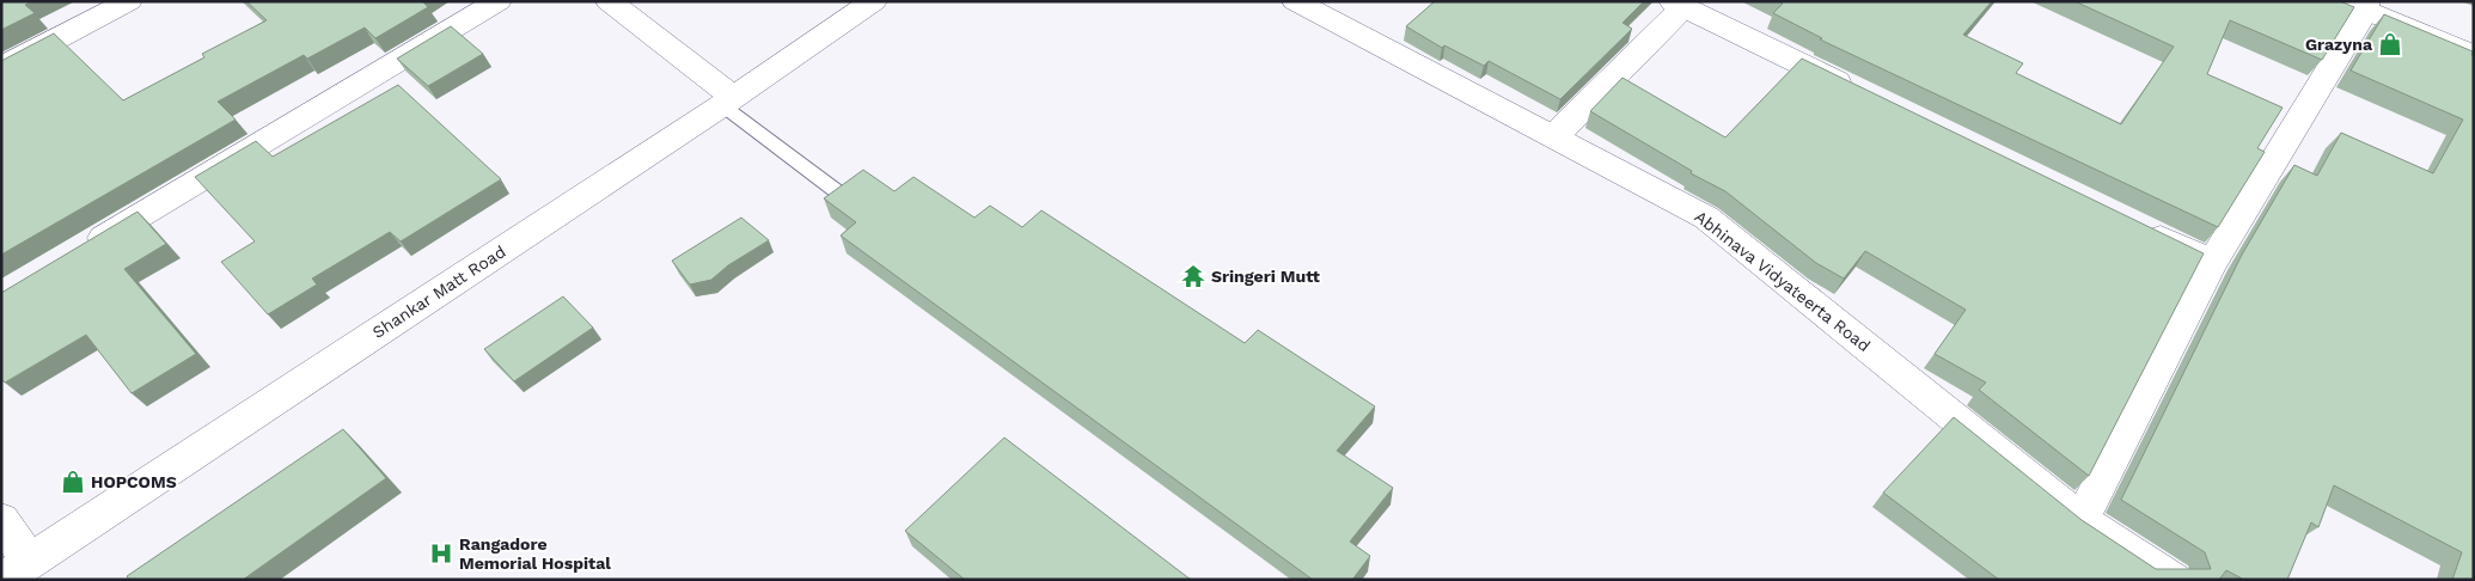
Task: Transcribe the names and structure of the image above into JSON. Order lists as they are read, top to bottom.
{
  "streets": {
    "street": ["Abhinava Vidyateerta Road", "Shankar Matt Road"]
  },
  "places": {
    "shop": ["Grazyna", "HOPCOMS"],
    "temple": ["Sringeri Mutt"],
    "hospital": ["Rangadore Memorial Hospital"]
  }
}
